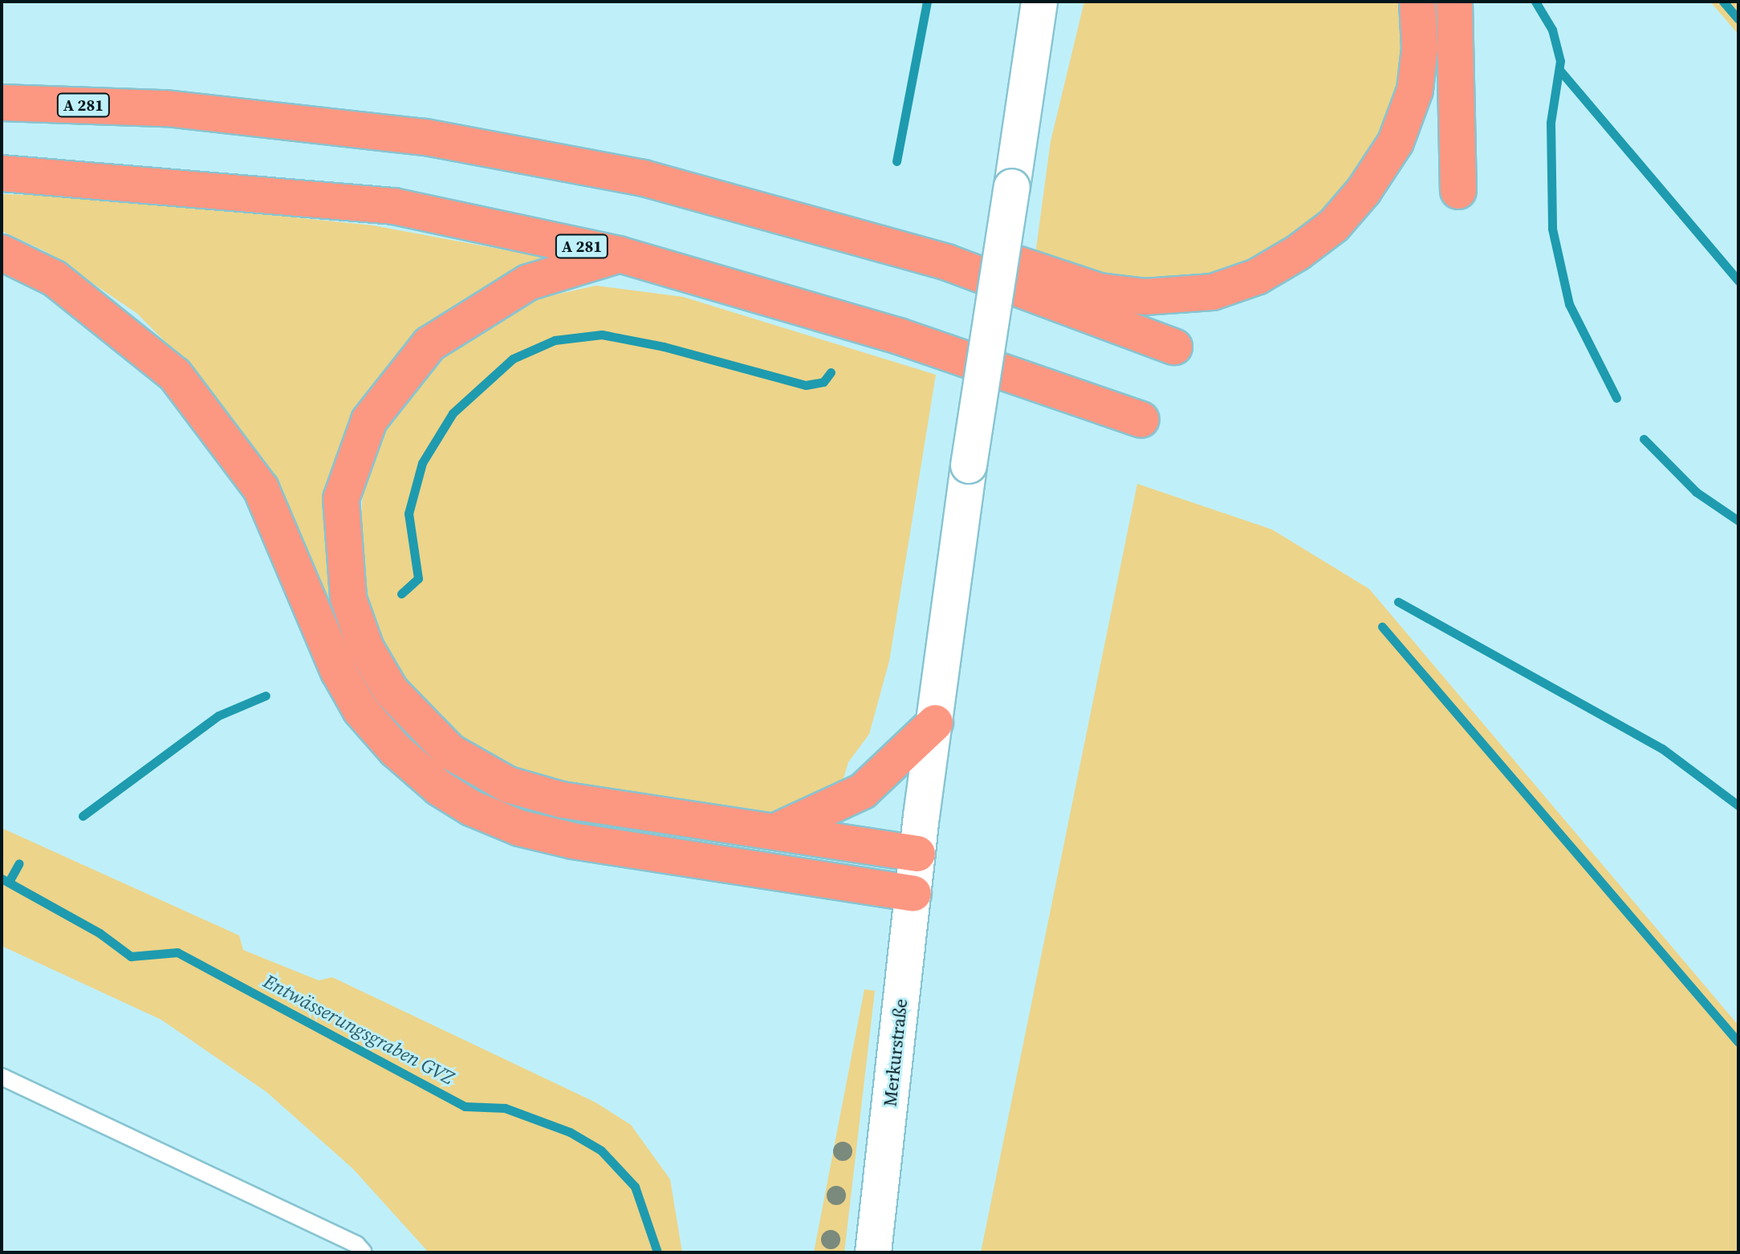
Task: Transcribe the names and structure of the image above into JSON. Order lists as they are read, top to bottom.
{
  "streets": {
    "highway": ["A 281"],
    "street": ["Merkurstraße"]
  },
  "water": ["Entwässerungsgraben GVZ"]
}
